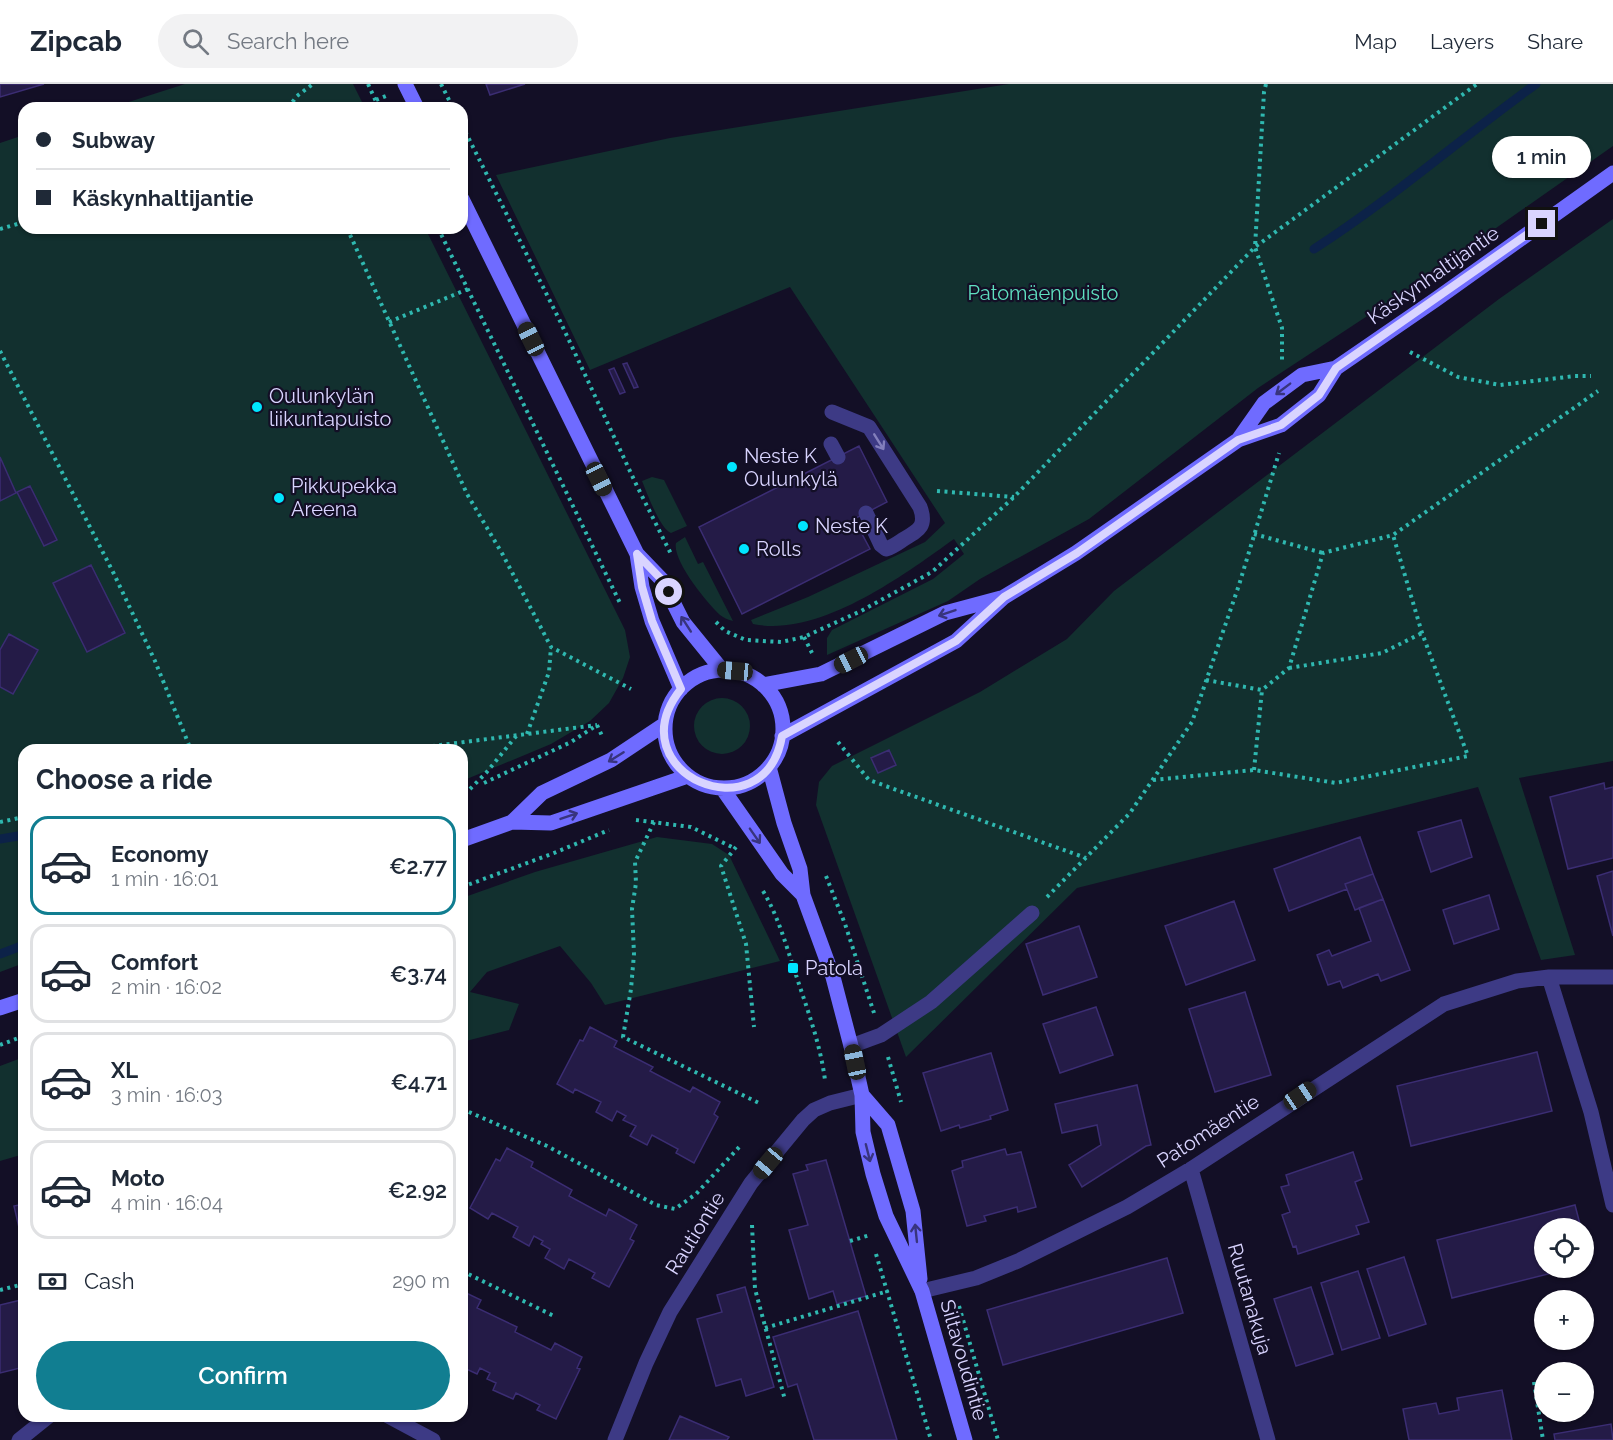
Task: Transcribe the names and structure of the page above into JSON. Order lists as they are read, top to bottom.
{
  "streets": {
    "main road": ["Käskynhaltijantie", "Siltavoudintie"],
    "street": ["Patomäentie", "Rautiontie", "Ruutanakuja"]
  },
  "crossings": [
    ["Käskynhaltijantie", "Siltavoudintie"],
    ["Patomäentie", "Ruutanakuja"],
    ["Patomäentie", "Siltavoudintie"],
    ["Rautiontie", "Siltavoudintie"]
  ],
  "parks": ["Patomäenpuisto"],
  "places": {
    "other": [
      "Oulunkylän liikuntapuisto",
      "Neste K Oulunkylä",
      "Pikkupekka Areena",
      "Neste K",
      "Rolls"
    ],
    "transit": ["Patola"]
  },
  "page": {
    "header": "Zipcab",
    "search": "Search here",
    "nav": ["Map", "Layers", "Share"],
    "banner": ["Subway", "Käskynhaltijantie"],
    "bubble": "1 min",
    "heading": "Choose a ride",
    "list": [
      {
        "name": "Economy",
        "note": "1 min · 16:01",
        "value": "€2.77"
      },
      {
        "name": "Comfort",
        "note": "2 min · 16:02",
        "value": "€3.74"
      },
      {
        "name": "XL",
        "note": "3 min · 16:03",
        "value": "€4.71"
      },
      {
        "name": "Moto",
        "note": "4 min · 16:04",
        "value": "€2.92"
      }
    ],
    "map_buttons": ["+", "−"],
    "pay": ["Cash", "290 m"],
    "buttons": "Confirm"
  }
}
